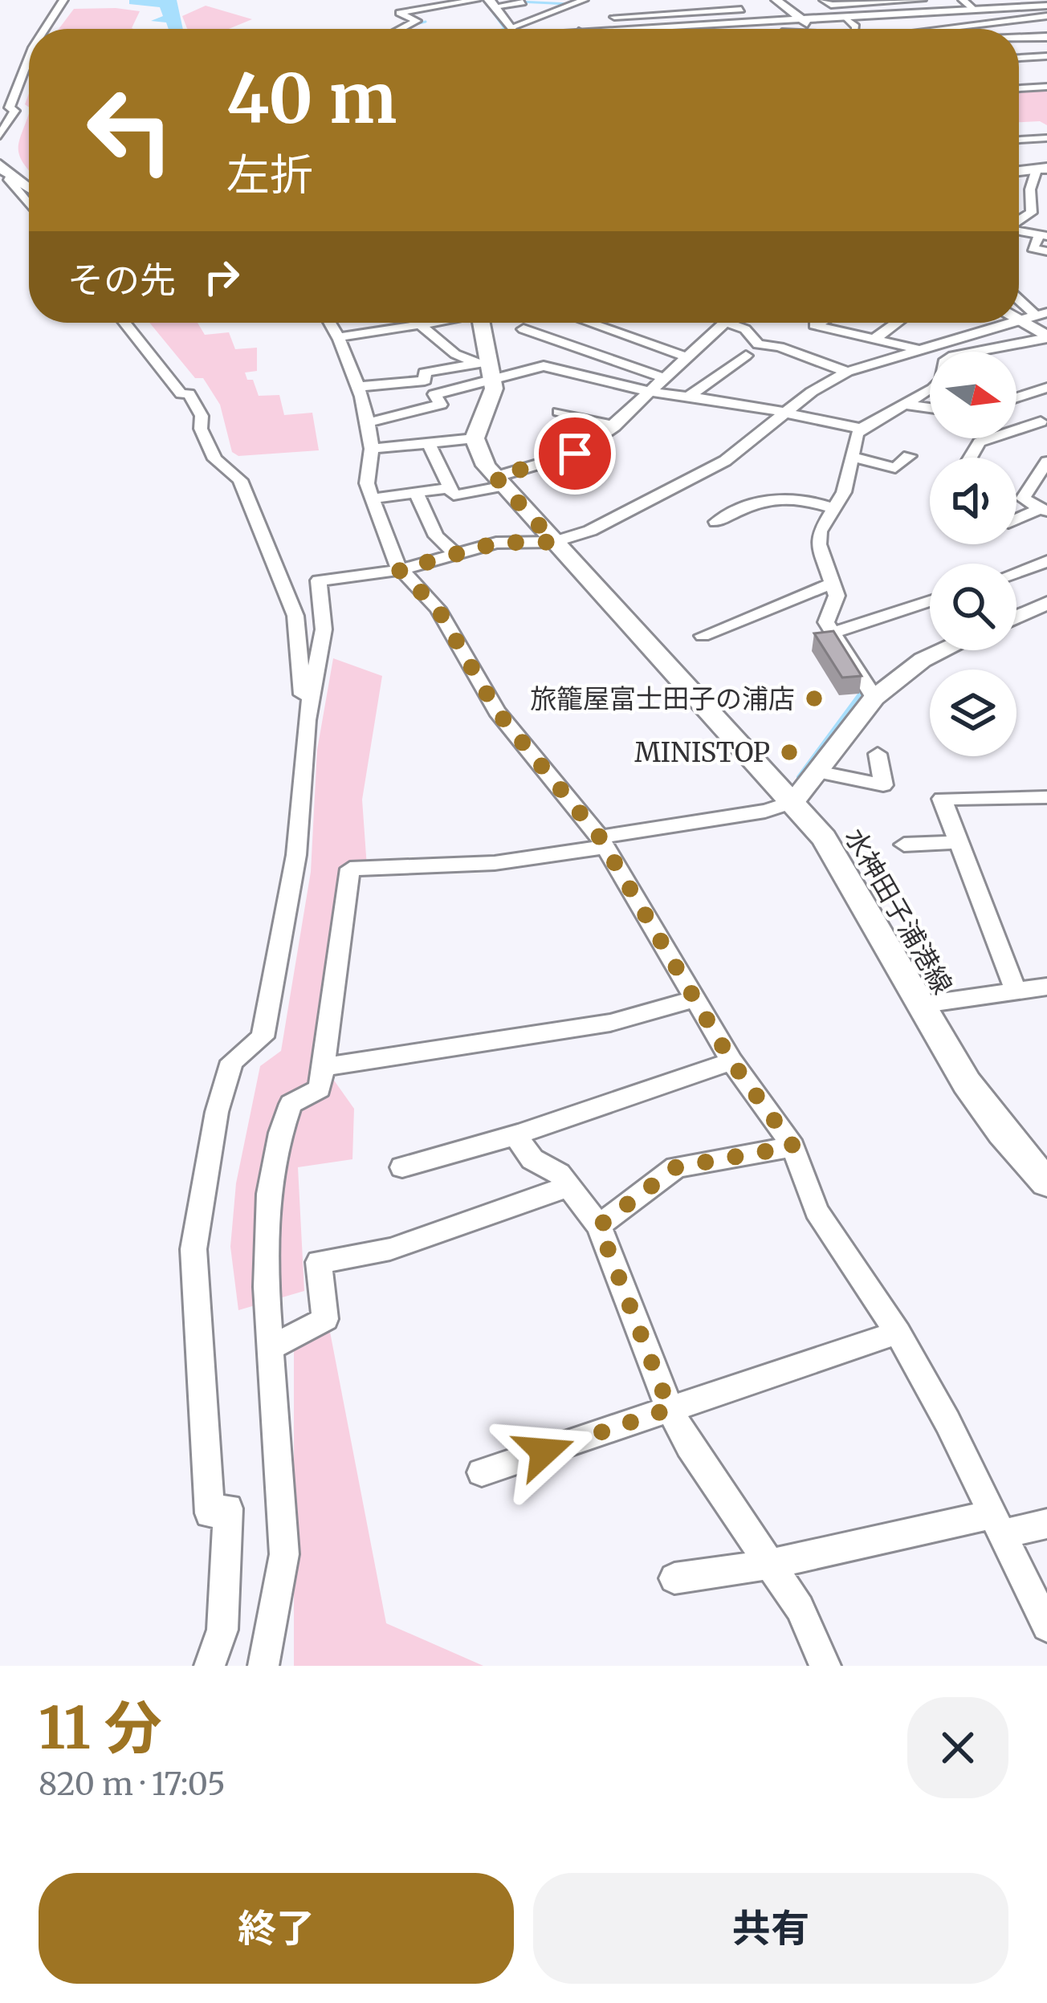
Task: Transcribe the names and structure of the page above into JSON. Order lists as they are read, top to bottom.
{
  "streets": {
    "main road": ["水神田子浦港線"]
  },
  "places": ["旅籠屋富士田子の浦店", "MINISTOP"],
  "north": "right",
  "page": {
    "turn": ["40 m", "左折"],
    "then": "その先",
    "heading": ["11 分", "820 m · 17:05"],
    "buttons": ["終了", "共有"]
  }
}
